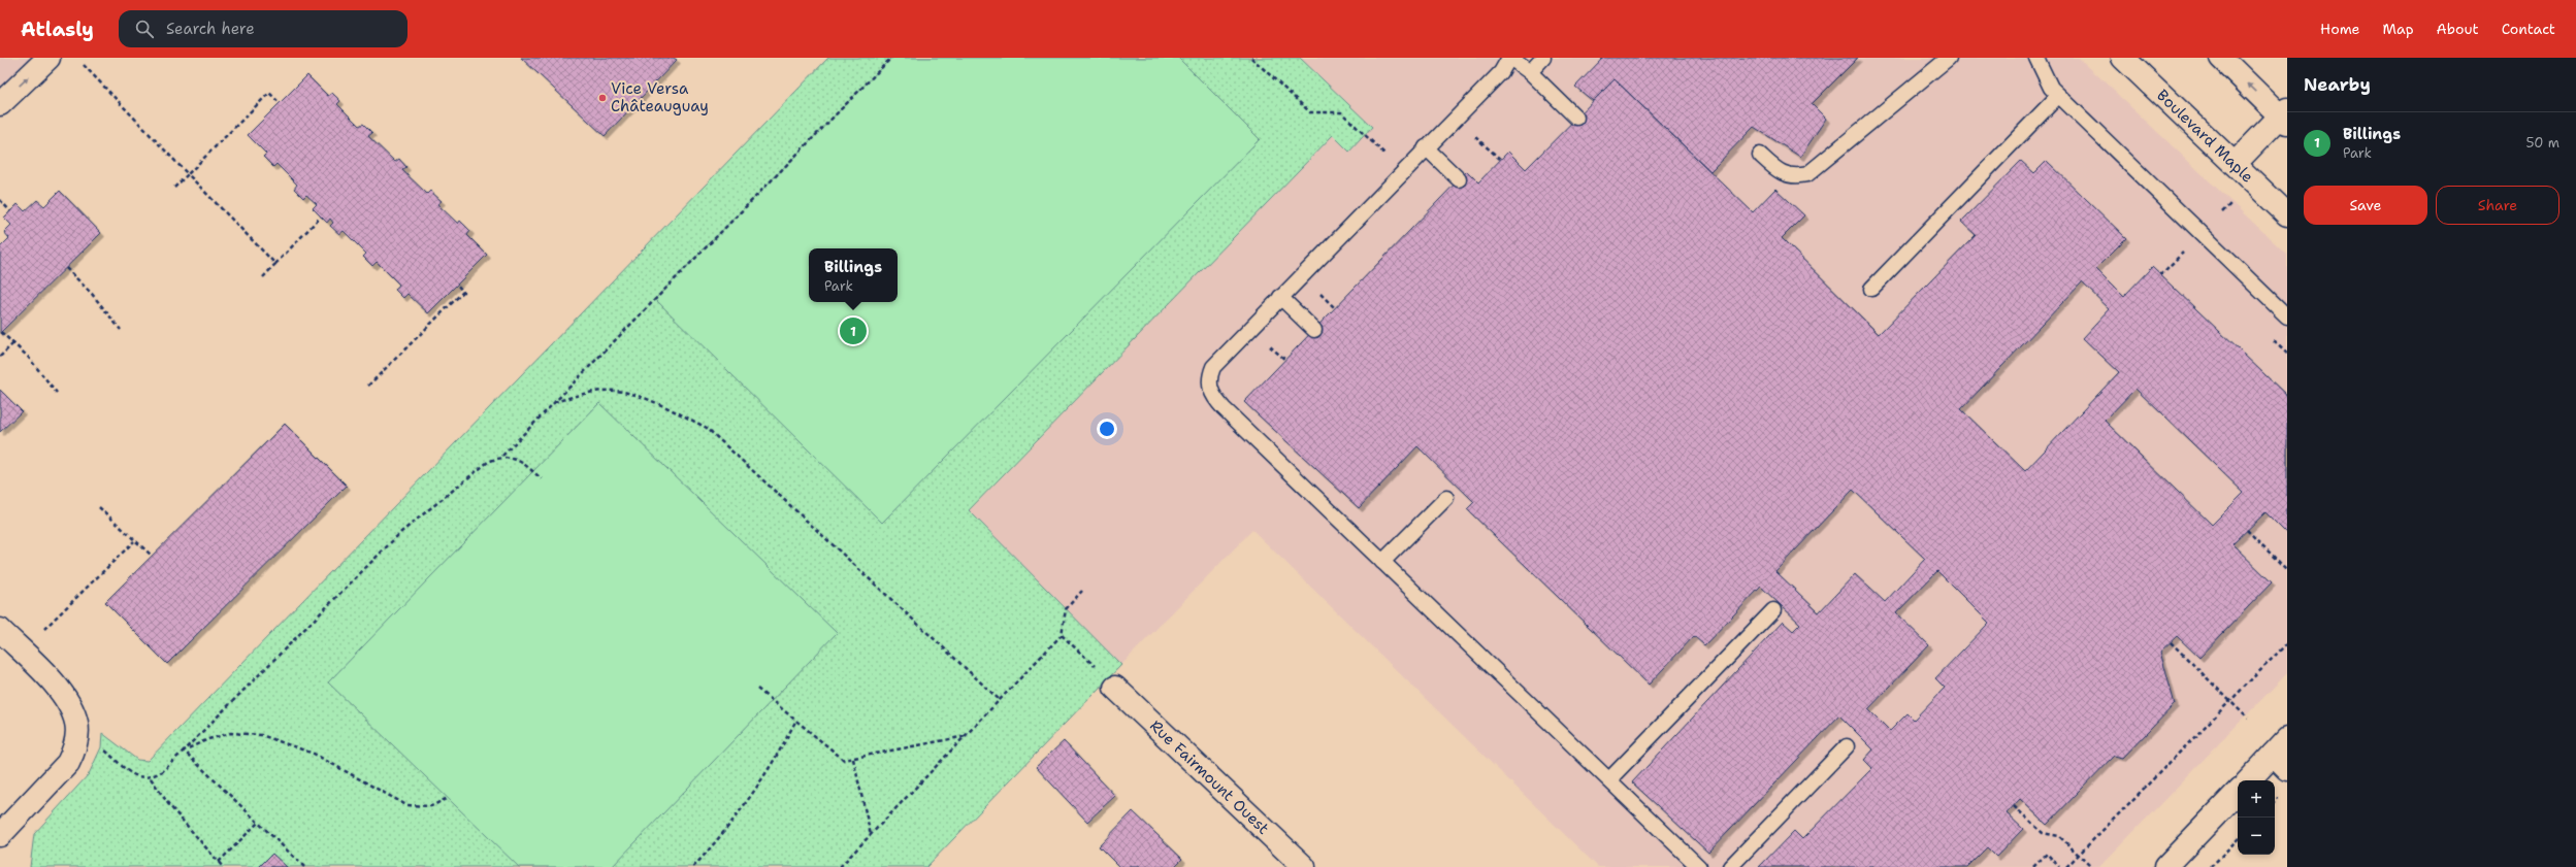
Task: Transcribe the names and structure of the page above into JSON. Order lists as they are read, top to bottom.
{
  "streets": {
    "street": ["Boulevard Maple", "Rue Fairmount Ouest"]
  },
  "places": ["Vice Versa Châteauguay"],
  "page": {
    "header": "Atlasly",
    "search": "Search here",
    "nav": [
      "Home",
      "Map",
      "About",
      "Contact"
    ],
    "heading": "Nearby",
    "list": [
      {
        "mark": "1",
        "name": "Billings",
        "note": "Park",
        "value": "50 m"
      }
    ],
    "buttons": ["Save", "Share"],
    "popup": ["Billings", "Park"],
    "pins": "1",
    "map_buttons": ["+", "−"]
  }
}
